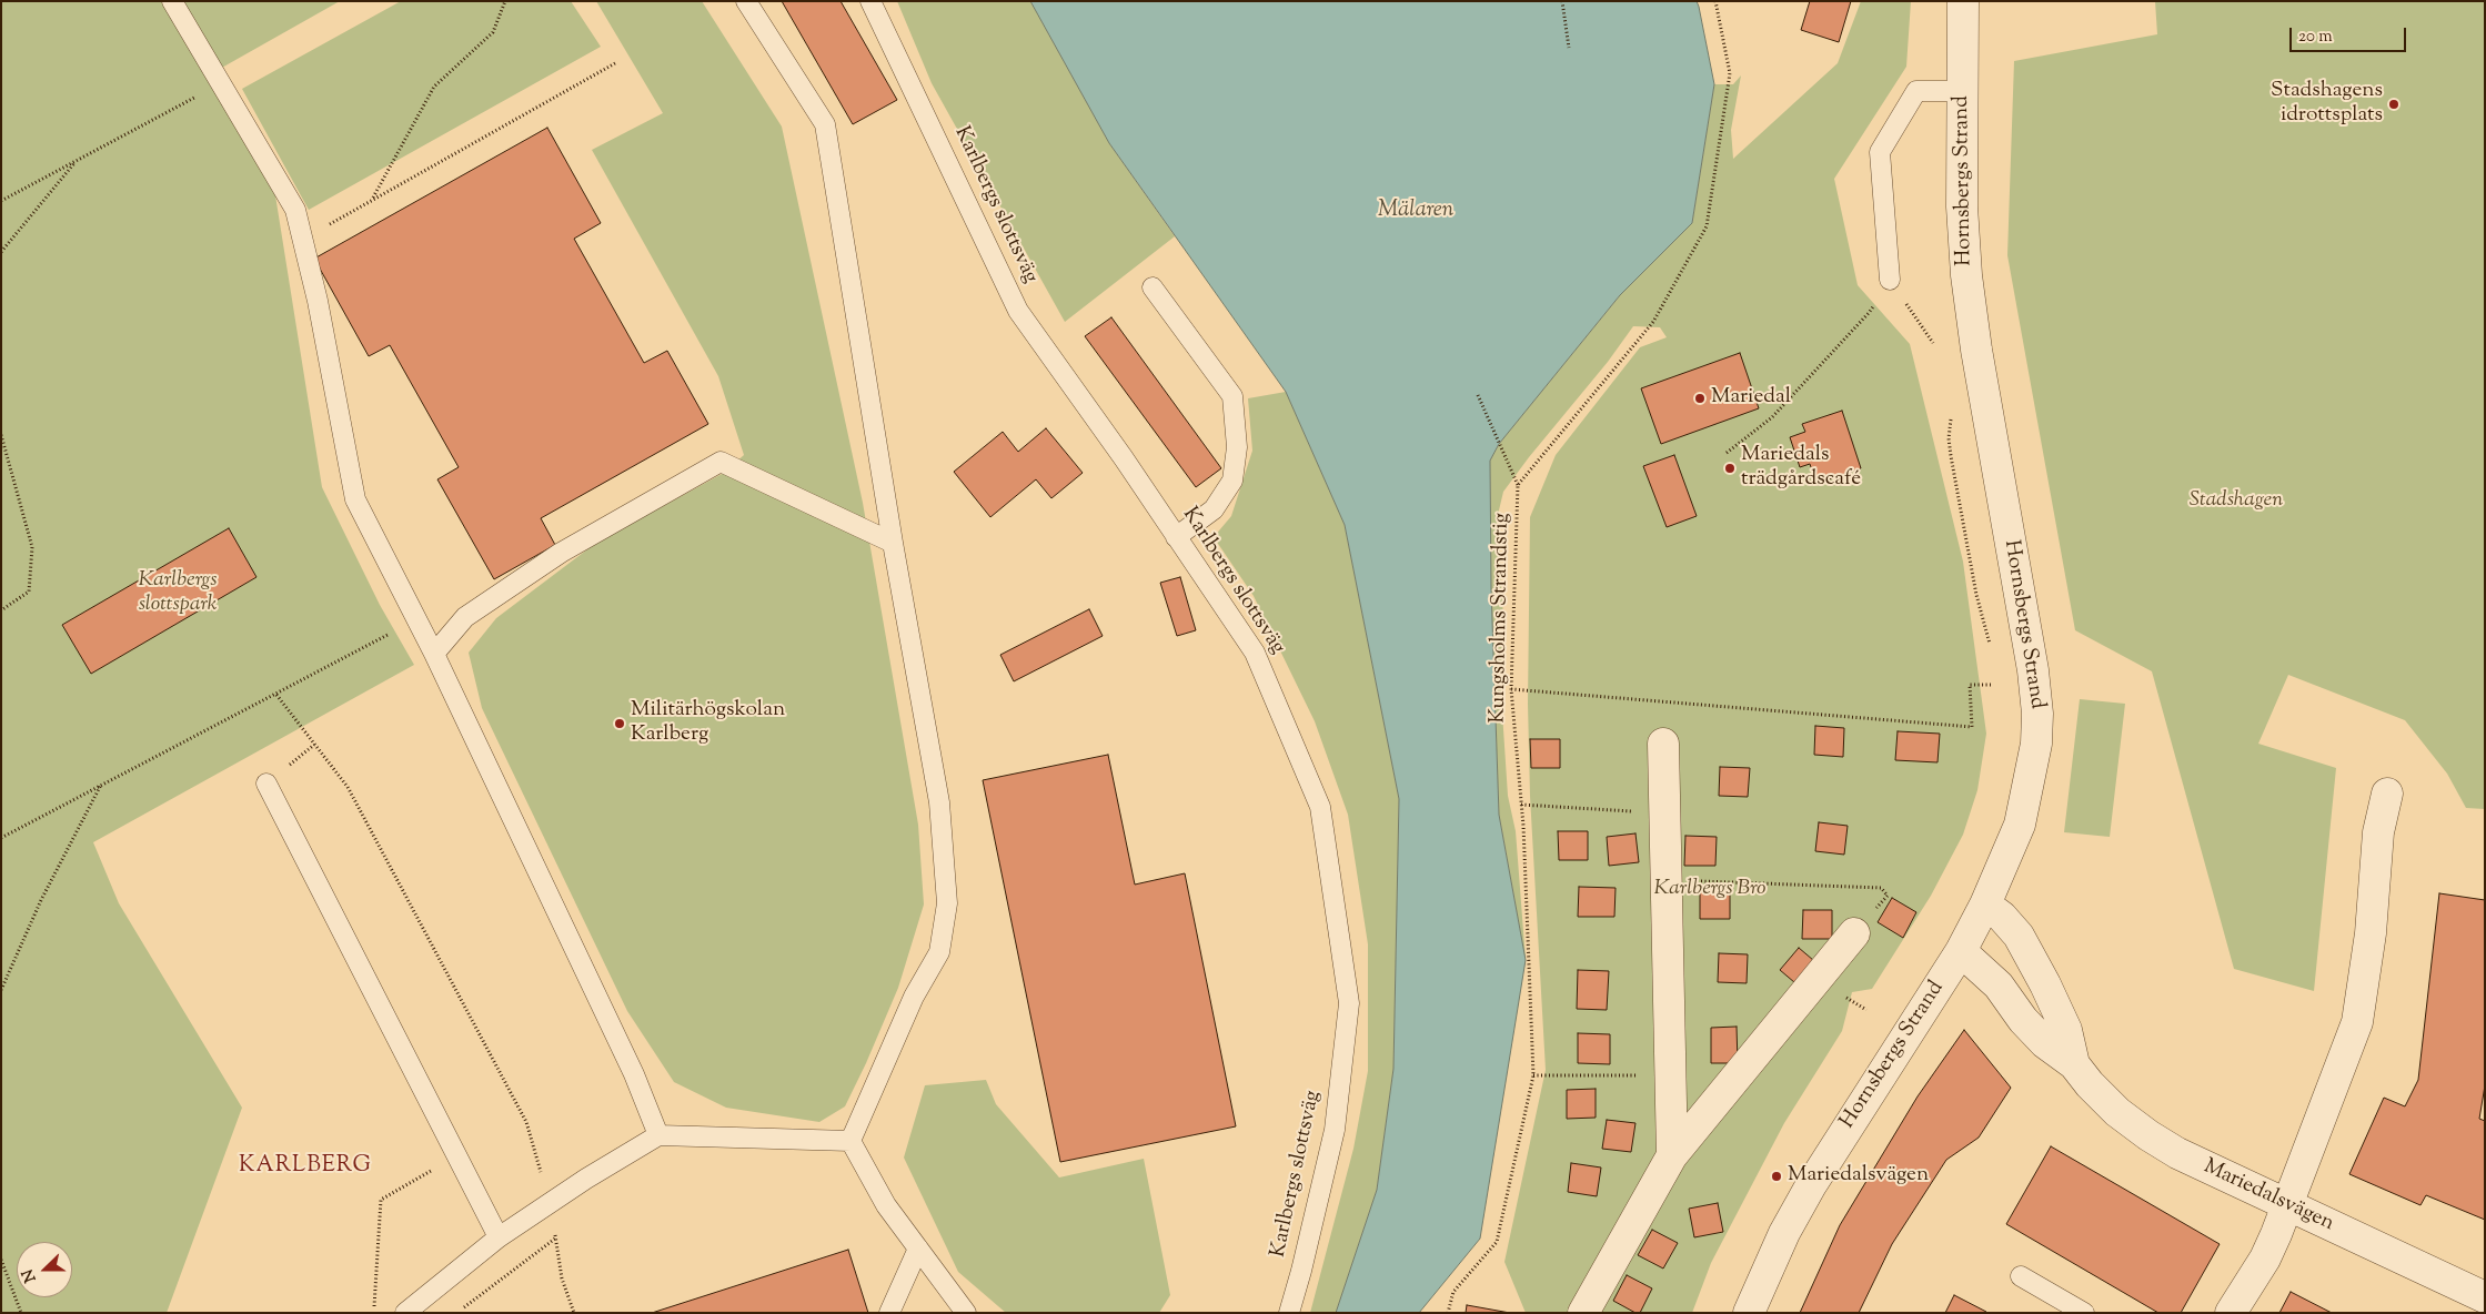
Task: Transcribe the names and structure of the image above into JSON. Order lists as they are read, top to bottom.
{
  "streets": {
    "street": ["Hornsbergs Strand", "Mariedalsvägen"],
    "lane": ["Karlbergs slottsväg"],
    "path": ["Kungsholms Strandstig"]
  },
  "crossings": [
    ["Hornsbergs Strand", "Mariedalsvägen"]
  ],
  "districts": ["KARLBERG"],
  "water": ["Mälaren"],
  "parks": ["Stadshagen", "Karlbergs slottspark", "Karlbergs Bro"],
  "places": [
    "Stadshagens idrottsplats",
    "Mariedal",
    "Mariedals trädgårdscafé",
    "Militärhögskolan Karlberg",
    "Mariedalsvägen"
  ],
  "scale_bar": "20 m",
  "north": "left"
}
